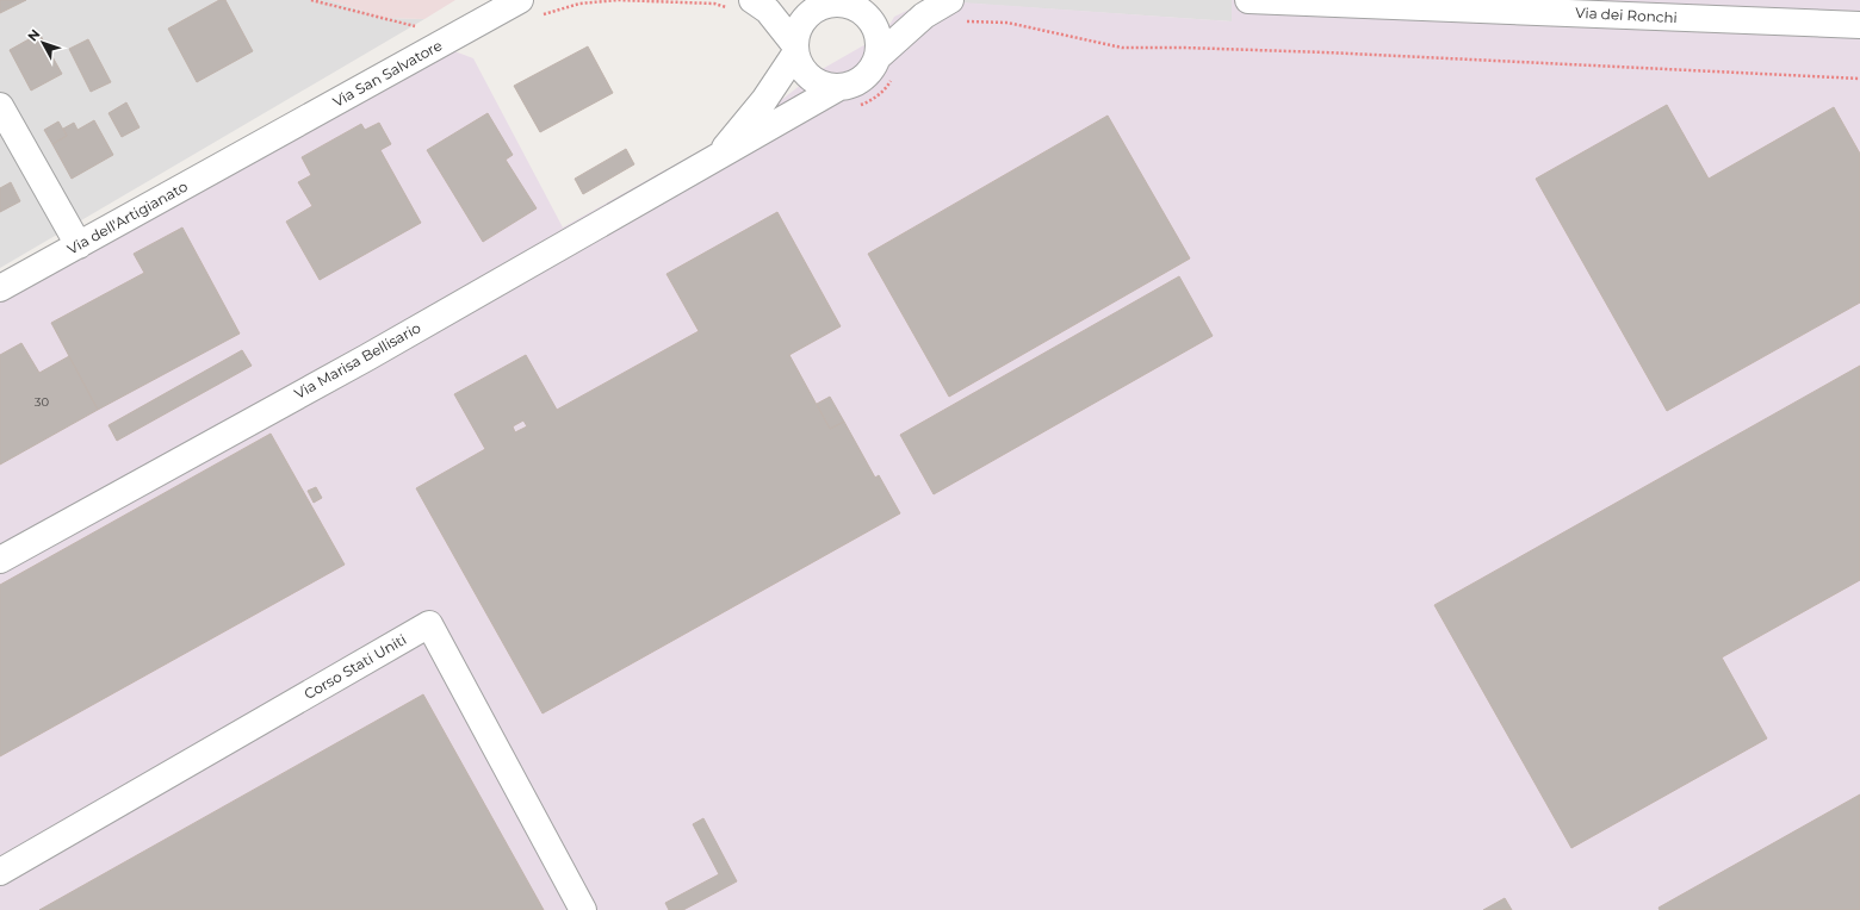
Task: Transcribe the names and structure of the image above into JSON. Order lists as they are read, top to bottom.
{
  "streets": {
    "street": [
      "Via dei Ronchi",
      "Via San Salvatore",
      "Via dell'Artigianato",
      "Via Marisa Bellisario",
      "Corso Stati Uniti"
    ]
  },
  "crossings": [
    ["Via San Salvatore", "Via dell'Artigianato"]
  ],
  "house_numbers": ["30"],
  "north": "top left"
}
